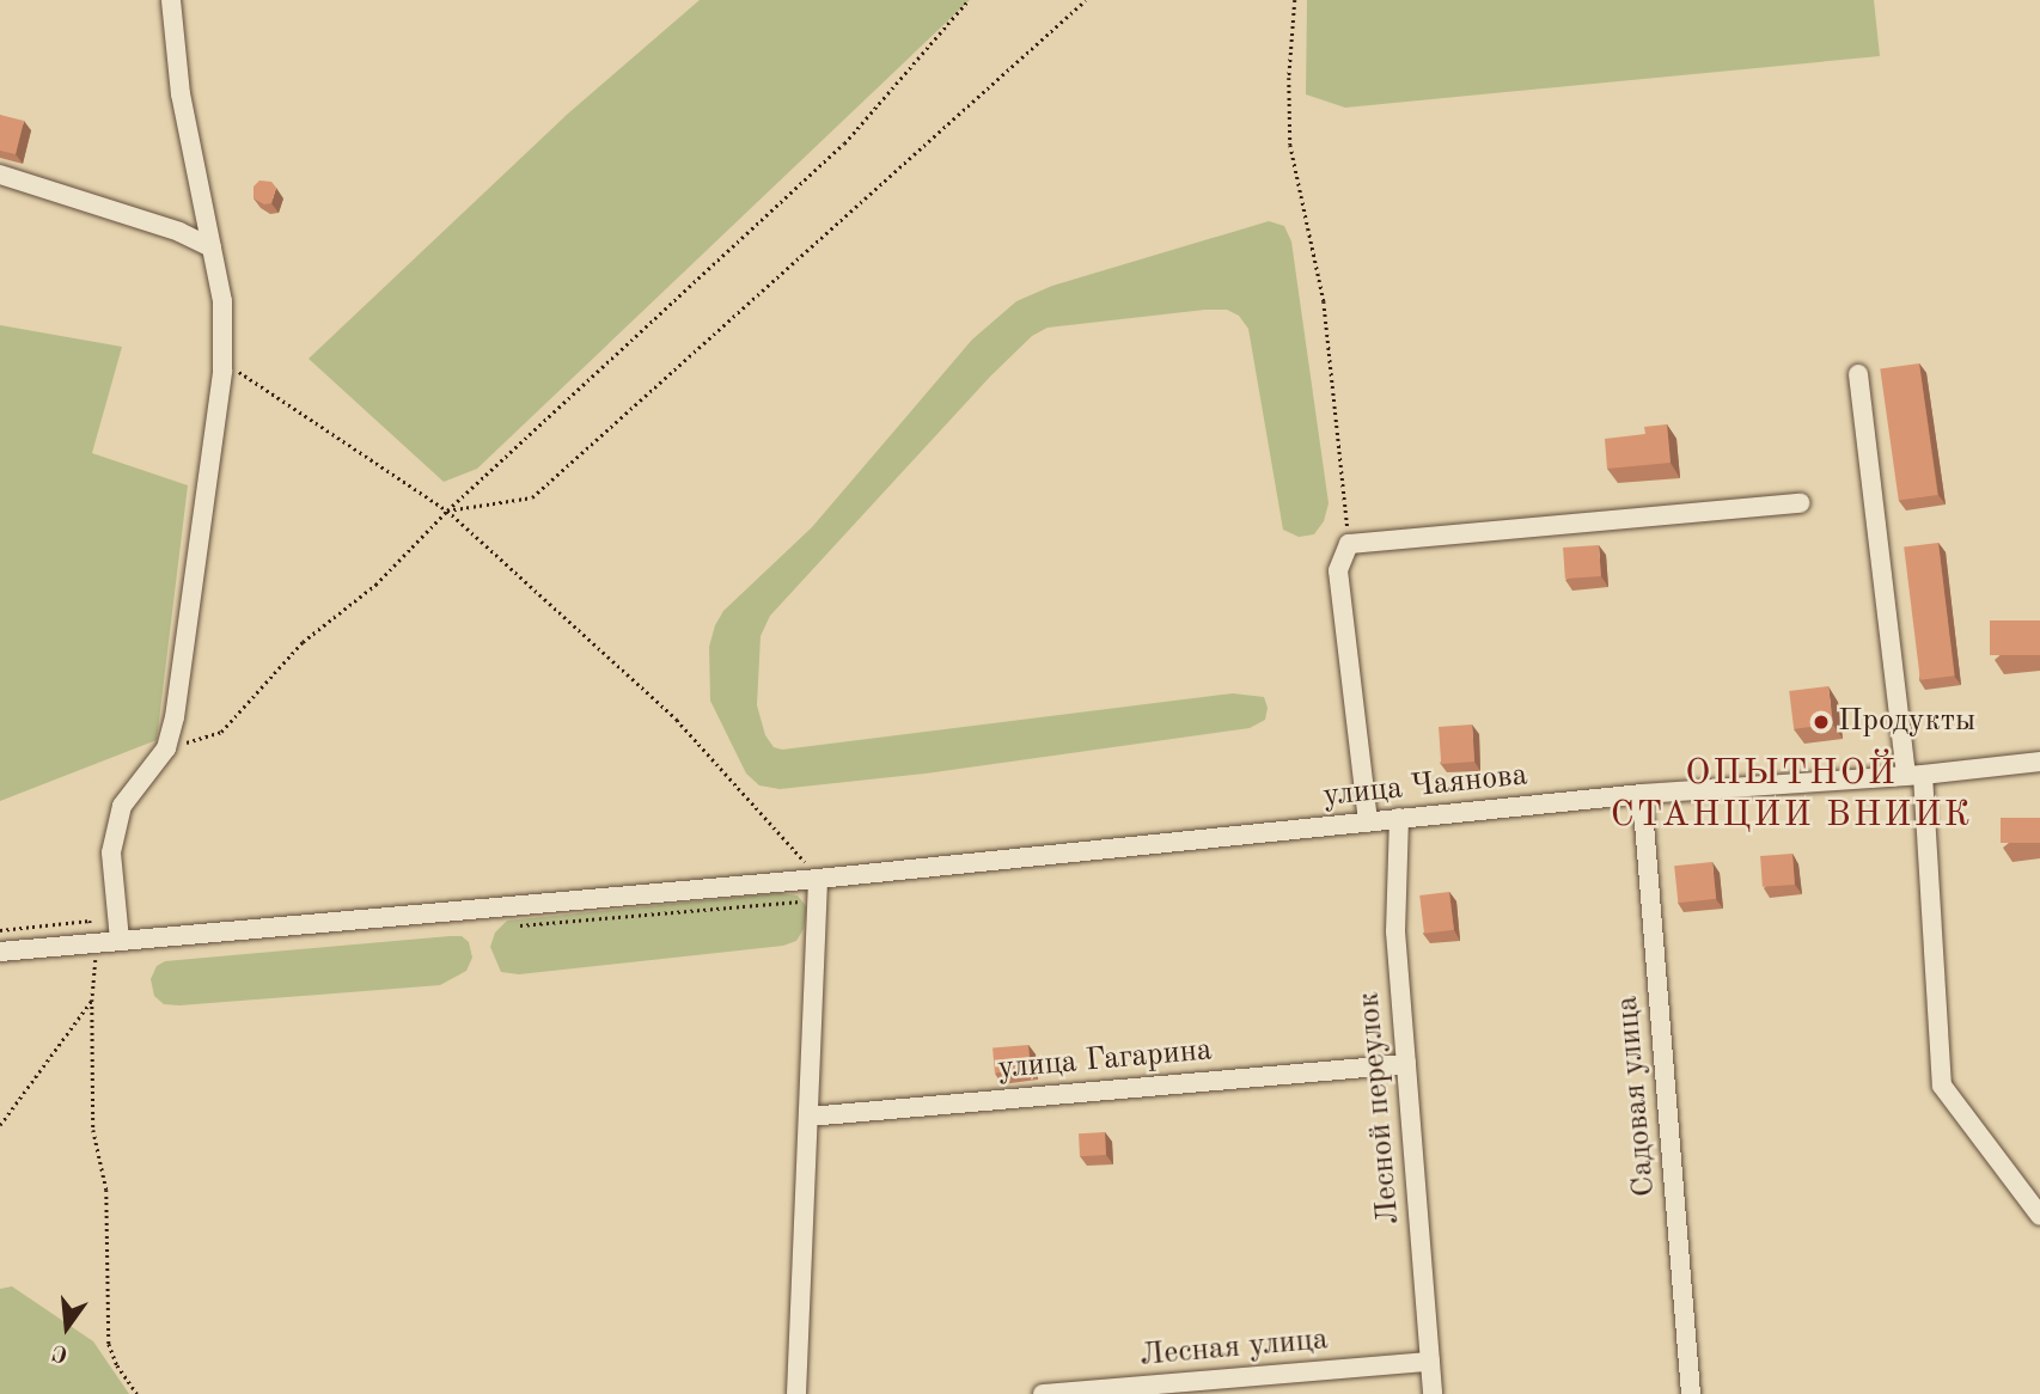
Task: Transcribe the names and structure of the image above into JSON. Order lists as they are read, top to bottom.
{
  "streets": {
    "street": [
      "улица Чаянова",
      "улица Гагарина",
      "Садовая улица",
      "Лесной переулок",
      "Лесная улица"
    ]
  },
  "crossings": [
    ["улица Чаянова", "Садовая улица"],
    ["улица Чаянова", "Лесной переулок"],
    ["улица Гагарина", "Лесной переулок"],
    ["Лесной переулок", "Лесная улица"]
  ],
  "districts": ["ОПЫТНОЙ СТАНЦИИ ВНИИК"],
  "places": ["Продукты"],
  "north": "bottom"
}
